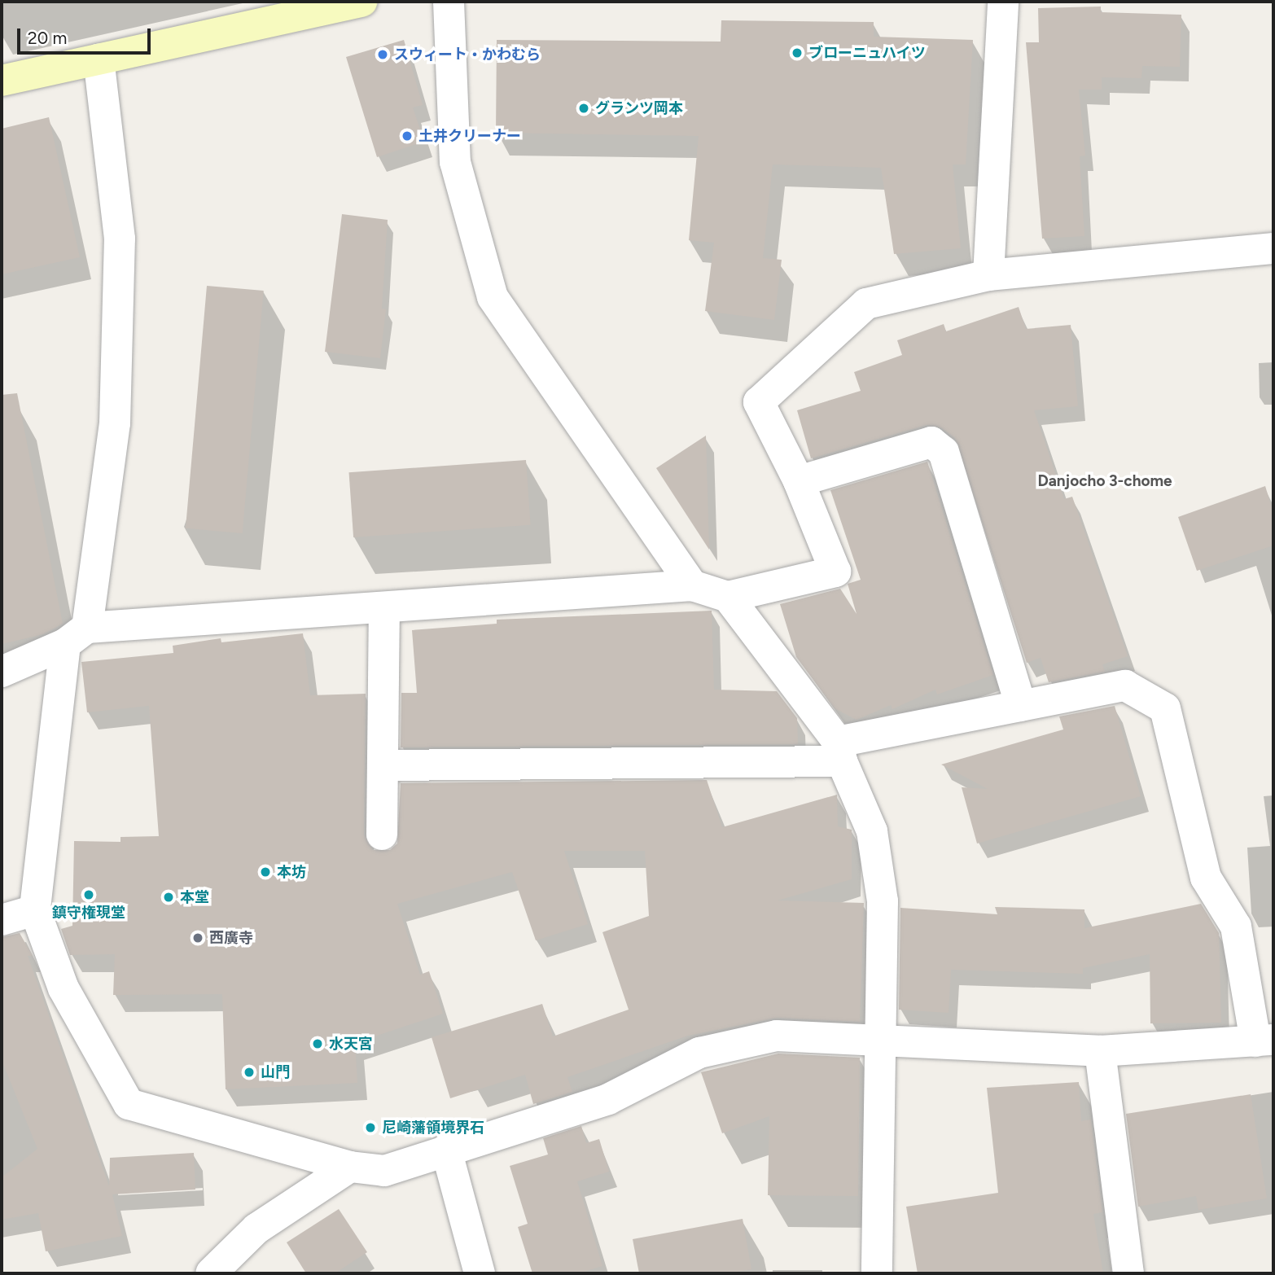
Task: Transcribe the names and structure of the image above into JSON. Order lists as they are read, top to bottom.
{
  "districts": ["Danjocho 3-chome"],
  "places": [
    "ブローニュハイツ",
    "スウィート・かわむら",
    "グランツ岡本",
    "土井クリーナー",
    "本坊",
    "鎮守権現堂",
    "本堂",
    "西廣寺",
    "水天宮",
    "山門",
    "尼崎藩領境界石"
  ],
  "scale_bar": "20 m"
}
